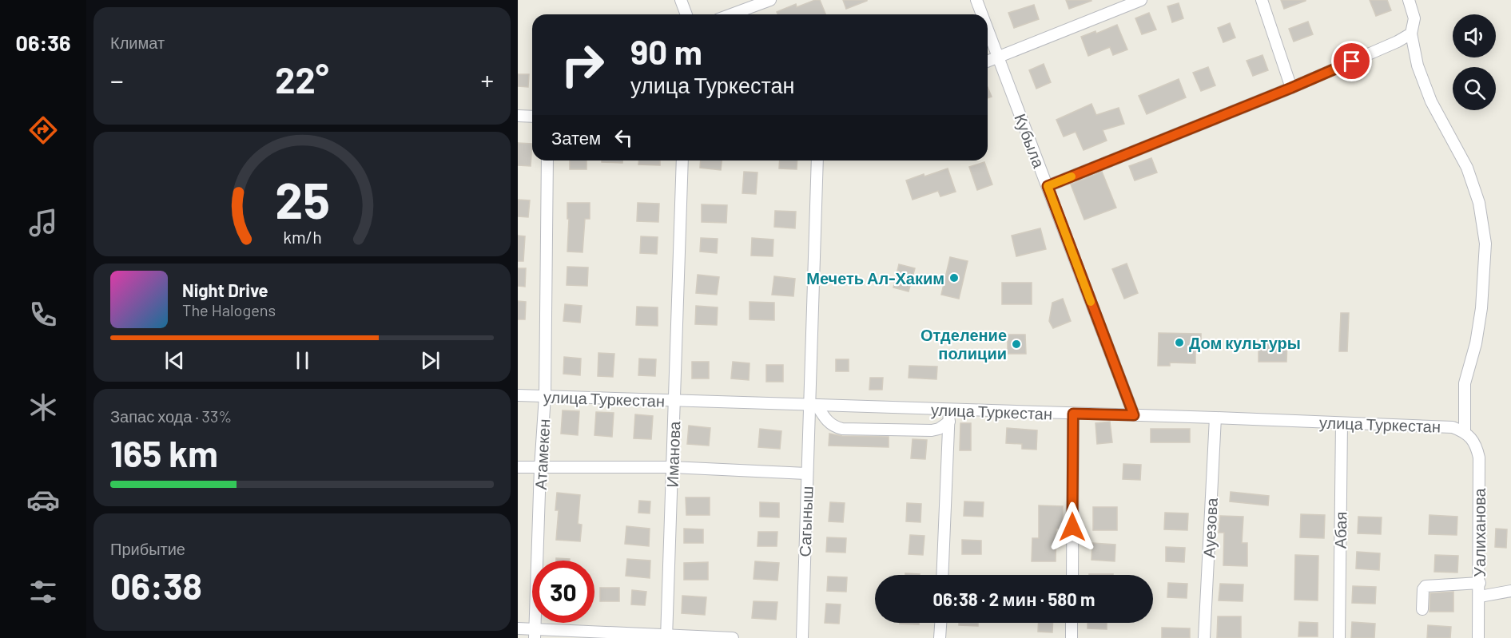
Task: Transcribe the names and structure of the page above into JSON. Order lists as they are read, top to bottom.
{
  "streets": {
    "street": [
      "Кубыла",
      "улица Туркестан",
      "Атамекен",
      "Иманова",
      "Сагыныш",
      "Ауезова",
      "Абая",
      "Уалиханова"
    ]
  },
  "crossings": [
    ["Кубыла", "улица Туркестан"],
    ["улица Туркестан", "Атамекен"],
    ["улица Туркестан", "Иманова"],
    ["улица Туркестан", "Сагыныш"],
    ["улица Туркестан", "Ауезова"],
    ["улица Туркестан", "Абая"],
    ["улица Туркестан", "Уалиханова"]
  ],
  "places": ["Мечеть Ал-Хаким", "Дом культуры", "Отделение полиции"],
  "page": {
    "tabs": "06:36",
    "tile": [
      "Климат",
      ["Запас хода · 33%", "165 km"],
      ["Прибытие", "06:38"]
    ],
    "turn": ["90 m", "улица Туркестан"],
    "heat": ["−", "22°", "+"],
    "then": "Затем",
    "song": ["Night Drive", "The Halogens"],
    "limit": "30",
    "trip": "06:38 · 2 мин · 580 m",
    "gauge": ["25", "km/h"]
  }
}
